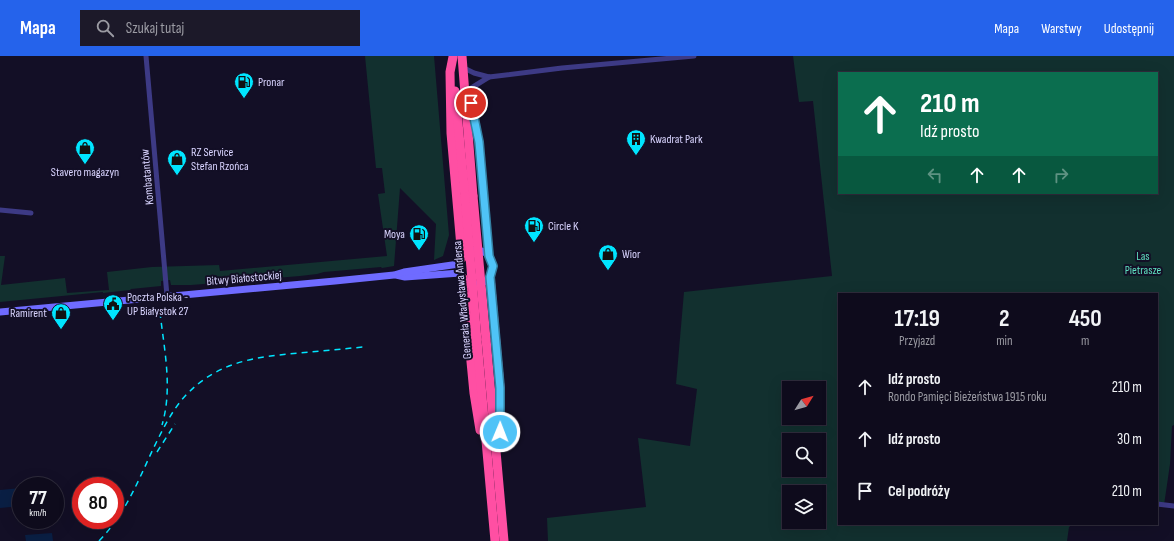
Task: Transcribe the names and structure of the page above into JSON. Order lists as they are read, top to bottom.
{
  "streets": {
    "highway": ["Generała Władysława Andersa"],
    "street": ["Kombatantów", "Bitwy Białostockiej"]
  },
  "crossings": [
    ["Kombatantów", "Bitwy Białostockiej"]
  ],
  "parks": ["Las Pietrasze"],
  "places": {
    "fuel station": ["Pronar", "Circle K", "Moya"],
    "building": ["Kwadrat Park"],
    "shop": [
      "Stavero magazyn",
      "RZ Service Stefan Rzońca",
      "Wior",
      "Ramirent"
    ],
    "public building": ["Poczta Polska - UP Białystok 27"]
  },
  "north": "top right",
  "page": {
    "header": "Mapa",
    "search": "Szukaj tutaj",
    "nav": ["Mapa", "Warstwy", "Udostępnij"],
    "turn": ["210 m", "Idź prosto"],
    "eta": [
      "17:19",
      "Przyjazd",
      "2",
      "min",
      "450",
      "m"
    ],
    "list": [
      {
        "name": "Idź prosto",
        "note": "Rondo Pamięci Bieżeństwa 1915 roku",
        "value": "210 m"
      },
      {
        "name": "Idź prosto",
        "value": "30 m"
      },
      {
        "name": "Cel podróży",
        "value": "210 m"
      }
    ],
    "speed": "77 km/h",
    "limit": "80"
  }
}
